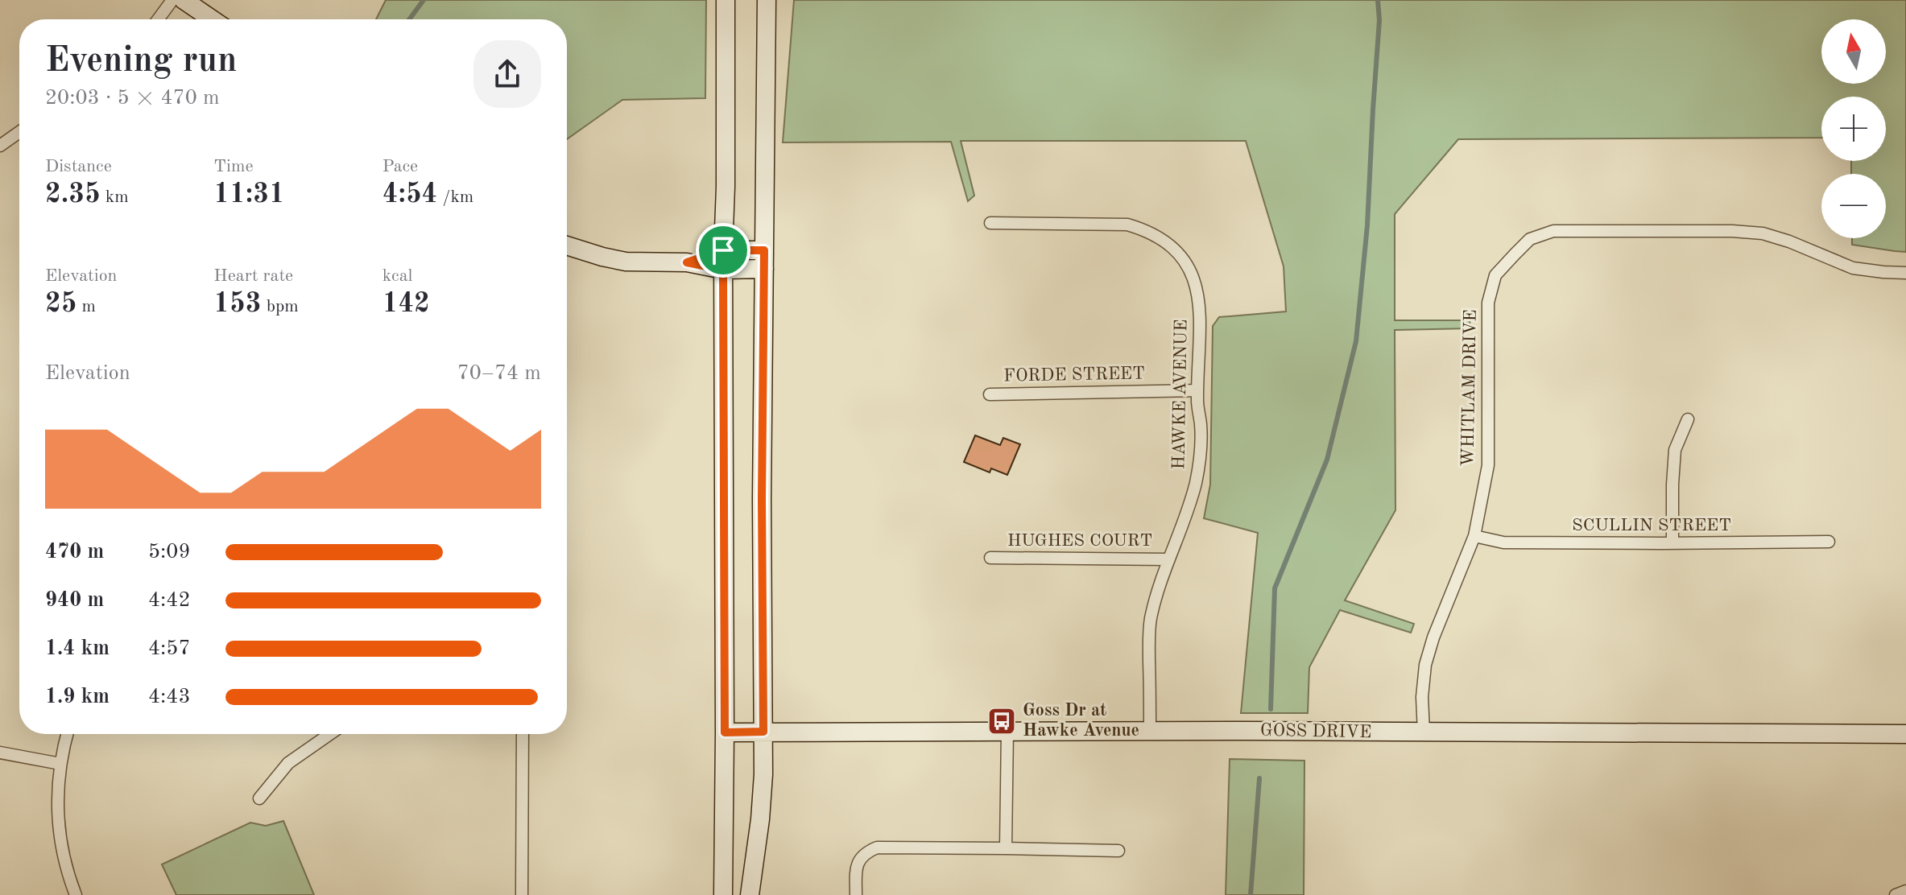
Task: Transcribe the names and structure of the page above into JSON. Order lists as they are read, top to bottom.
{
  "streets": {
    "main road": ["GOSS DRIVE"],
    "street": [
      "FORDE STREET",
      "WHITLAM DRIVE",
      "HAWKE AVENUE",
      "SCULLIN STREET",
      "HUGHES COURT"
    ]
  },
  "crossings": [
    ["FORDE STREET", "HAWKE AVENUE"],
    ["WHITLAM DRIVE", "SCULLIN STREET"],
    ["WHITLAM DRIVE", "GOSS DRIVE"],
    ["HAWKE AVENUE", "HUGHES COURT"],
    ["HAWKE AVENUE", "GOSS DRIVE"]
  ],
  "places": {
    "bus stop": ["Goss Dr at Hawke Avenue"]
  },
  "north": "top",
  "page": {
    "map_buttons": ["+", "−"],
    "heading": ["Evening run", "20:03 · 5 × 470 m"],
    "stats": [
      ["Distance", "2.35 km"],
      ["Time", "11:31"],
      ["Pace", "4:54 /km"],
      ["Elevation", "25 m"],
      ["Heart rate", "153 bpm"],
      ["kcal", "142"]
    ],
    "chart": ["Elevation", "70–74 m"],
    "list": [
      {
        "name": "470 m",
        "note": "5:09"
      },
      {
        "name": "940 m",
        "note": "4:42"
      },
      {
        "name": "1.4 km",
        "note": "4:57"
      },
      {
        "name": "1.9 km",
        "note": "4:43"
      }
    ]
  }
}
